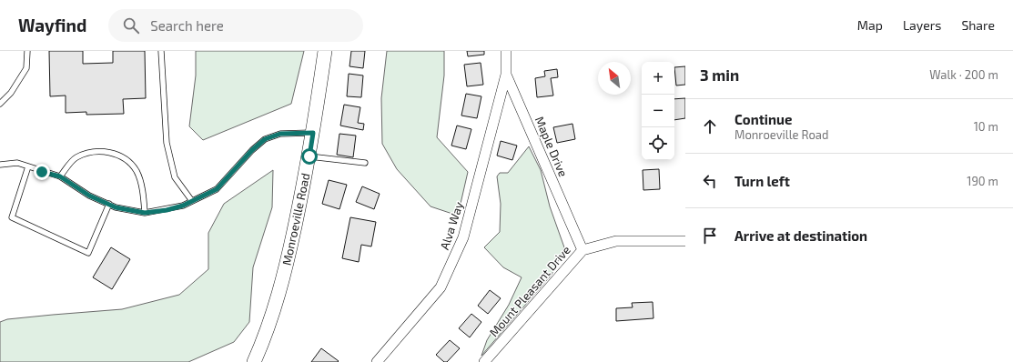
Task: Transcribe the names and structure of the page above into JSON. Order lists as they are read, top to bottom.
{
  "streets": {
    "main road": ["Monroeville Road"],
    "street": ["Maple Drive", "Alva Way", "Mount Pleasant Drive"]
  },
  "crossings": [
    ["Maple Drive", "Alva Way"],
    ["Maple Drive", "Mount Pleasant Drive"]
  ],
  "north": "top left",
  "page": {
    "header": "Wayfind",
    "search": "Search here",
    "nav": ["Map", "Layers", "Share"],
    "heading": ["3 min", "Walk · 200 m"],
    "map_buttons": ["+", "−"],
    "list": [
      ["Continue", "Monroeville Road", "10 m"],
      ["Turn left", "190 m"],
      "Arrive at destination"
    ]
  }
}
